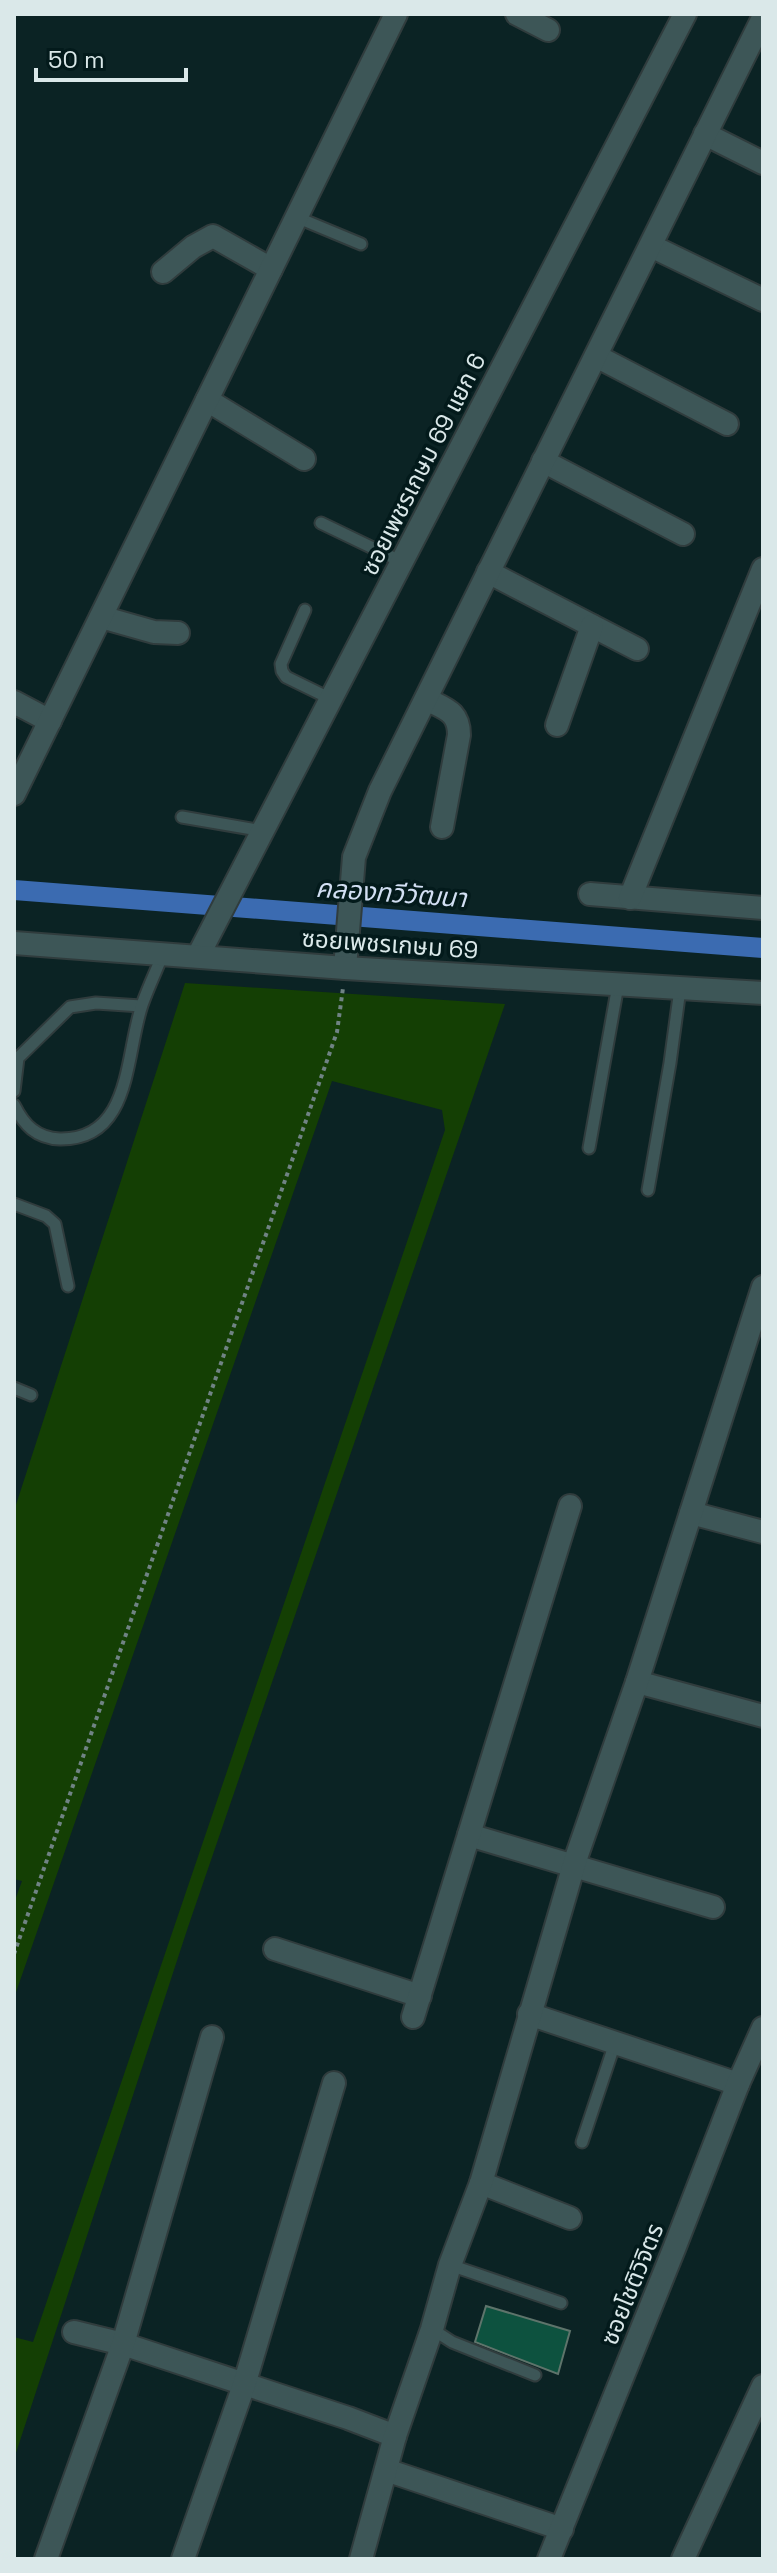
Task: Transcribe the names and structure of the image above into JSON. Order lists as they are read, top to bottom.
{
  "streets": {
    "street": ["ซอยเพชรเกษม 69 แยก 6", "ซอยเพชรเกษม 69", "ซอยโชติวิจิตร"]
  },
  "crossings": [
    ["ซอยเพชรเกษม 69 แยก 6", "ซอยเพชรเกษม 69"]
  ],
  "water": ["คลองทวีวัฒนา"],
  "scale_bar": "50 m"
}
